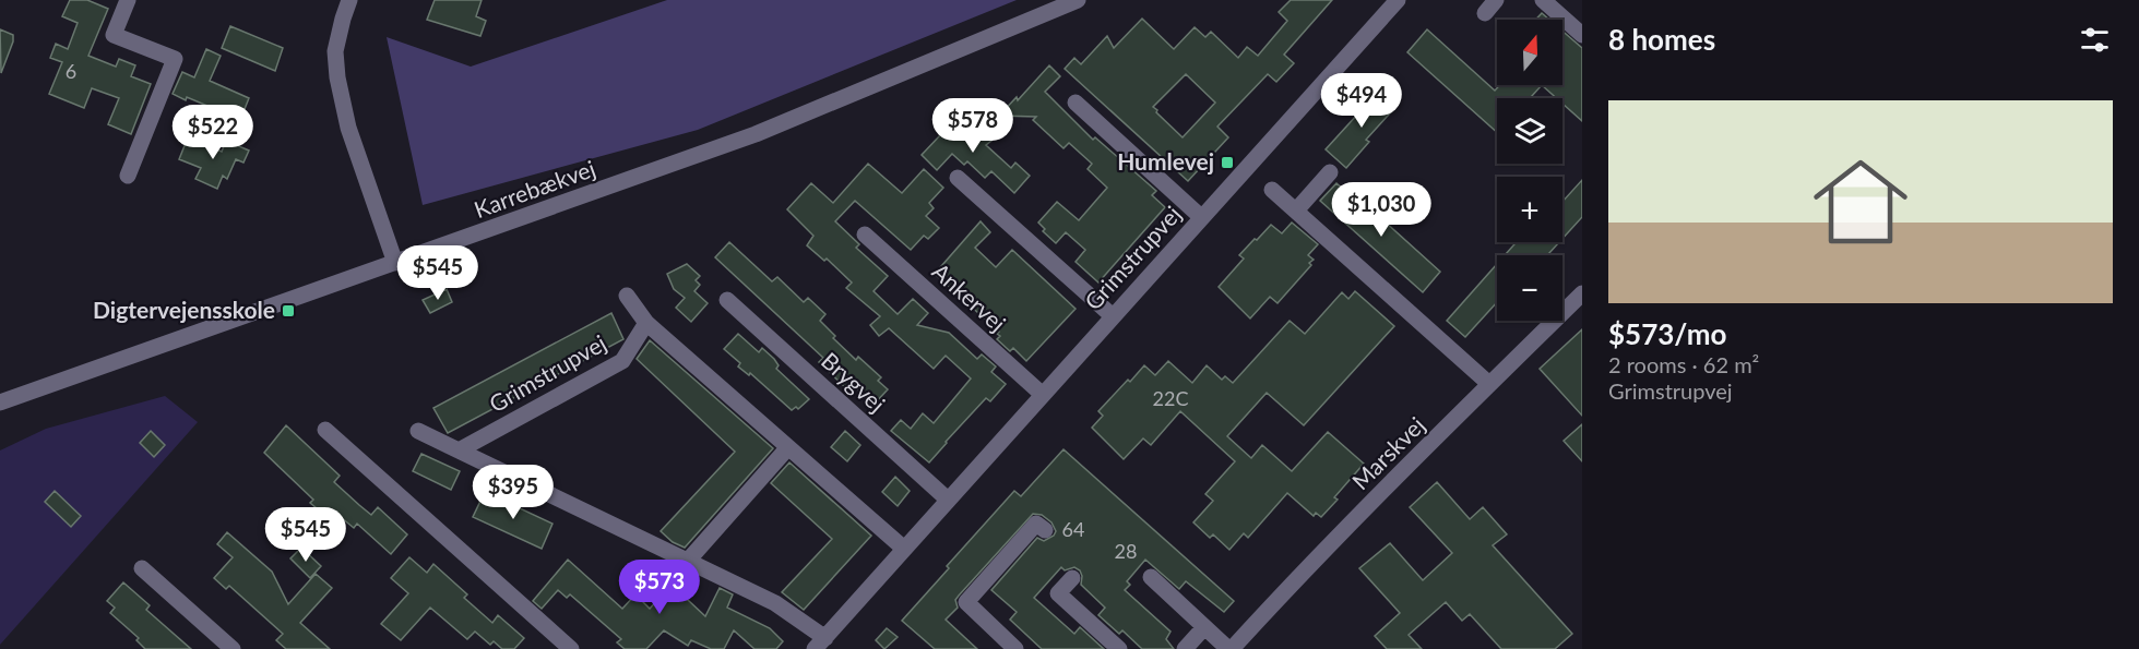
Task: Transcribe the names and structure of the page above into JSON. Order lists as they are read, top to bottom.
{
  "streets": {
    "street": [
      "Karrebækvej",
      "Grimstrupvej",
      "Ankervej",
      "Brygvej",
      "Marskvej"
    ]
  },
  "crossings": [
    ["Grimstrupvej", "Ankervej"],
    ["Grimstrupvej", "Brygvej"]
  ],
  "places": {
    "transit": ["Humlevej", "Digtervejensskole"]
  },
  "house_numbers": [
    "6",
    "22C",
    "64",
    "28"
  ],
  "north": "top",
  "page": {
    "heading": "8 homes",
    "map_buttons": ["+", "−"],
    "price": [
      "$494",
      "$578",
      "$522",
      "$1,030",
      "$545",
      "$395",
      "$545",
      "$573"
    ],
    "list": [
      {
        "name": "$573/mo",
        "note": "2 rooms · 62 m² · Grimstrupvej"
      }
    ]
  }
}
